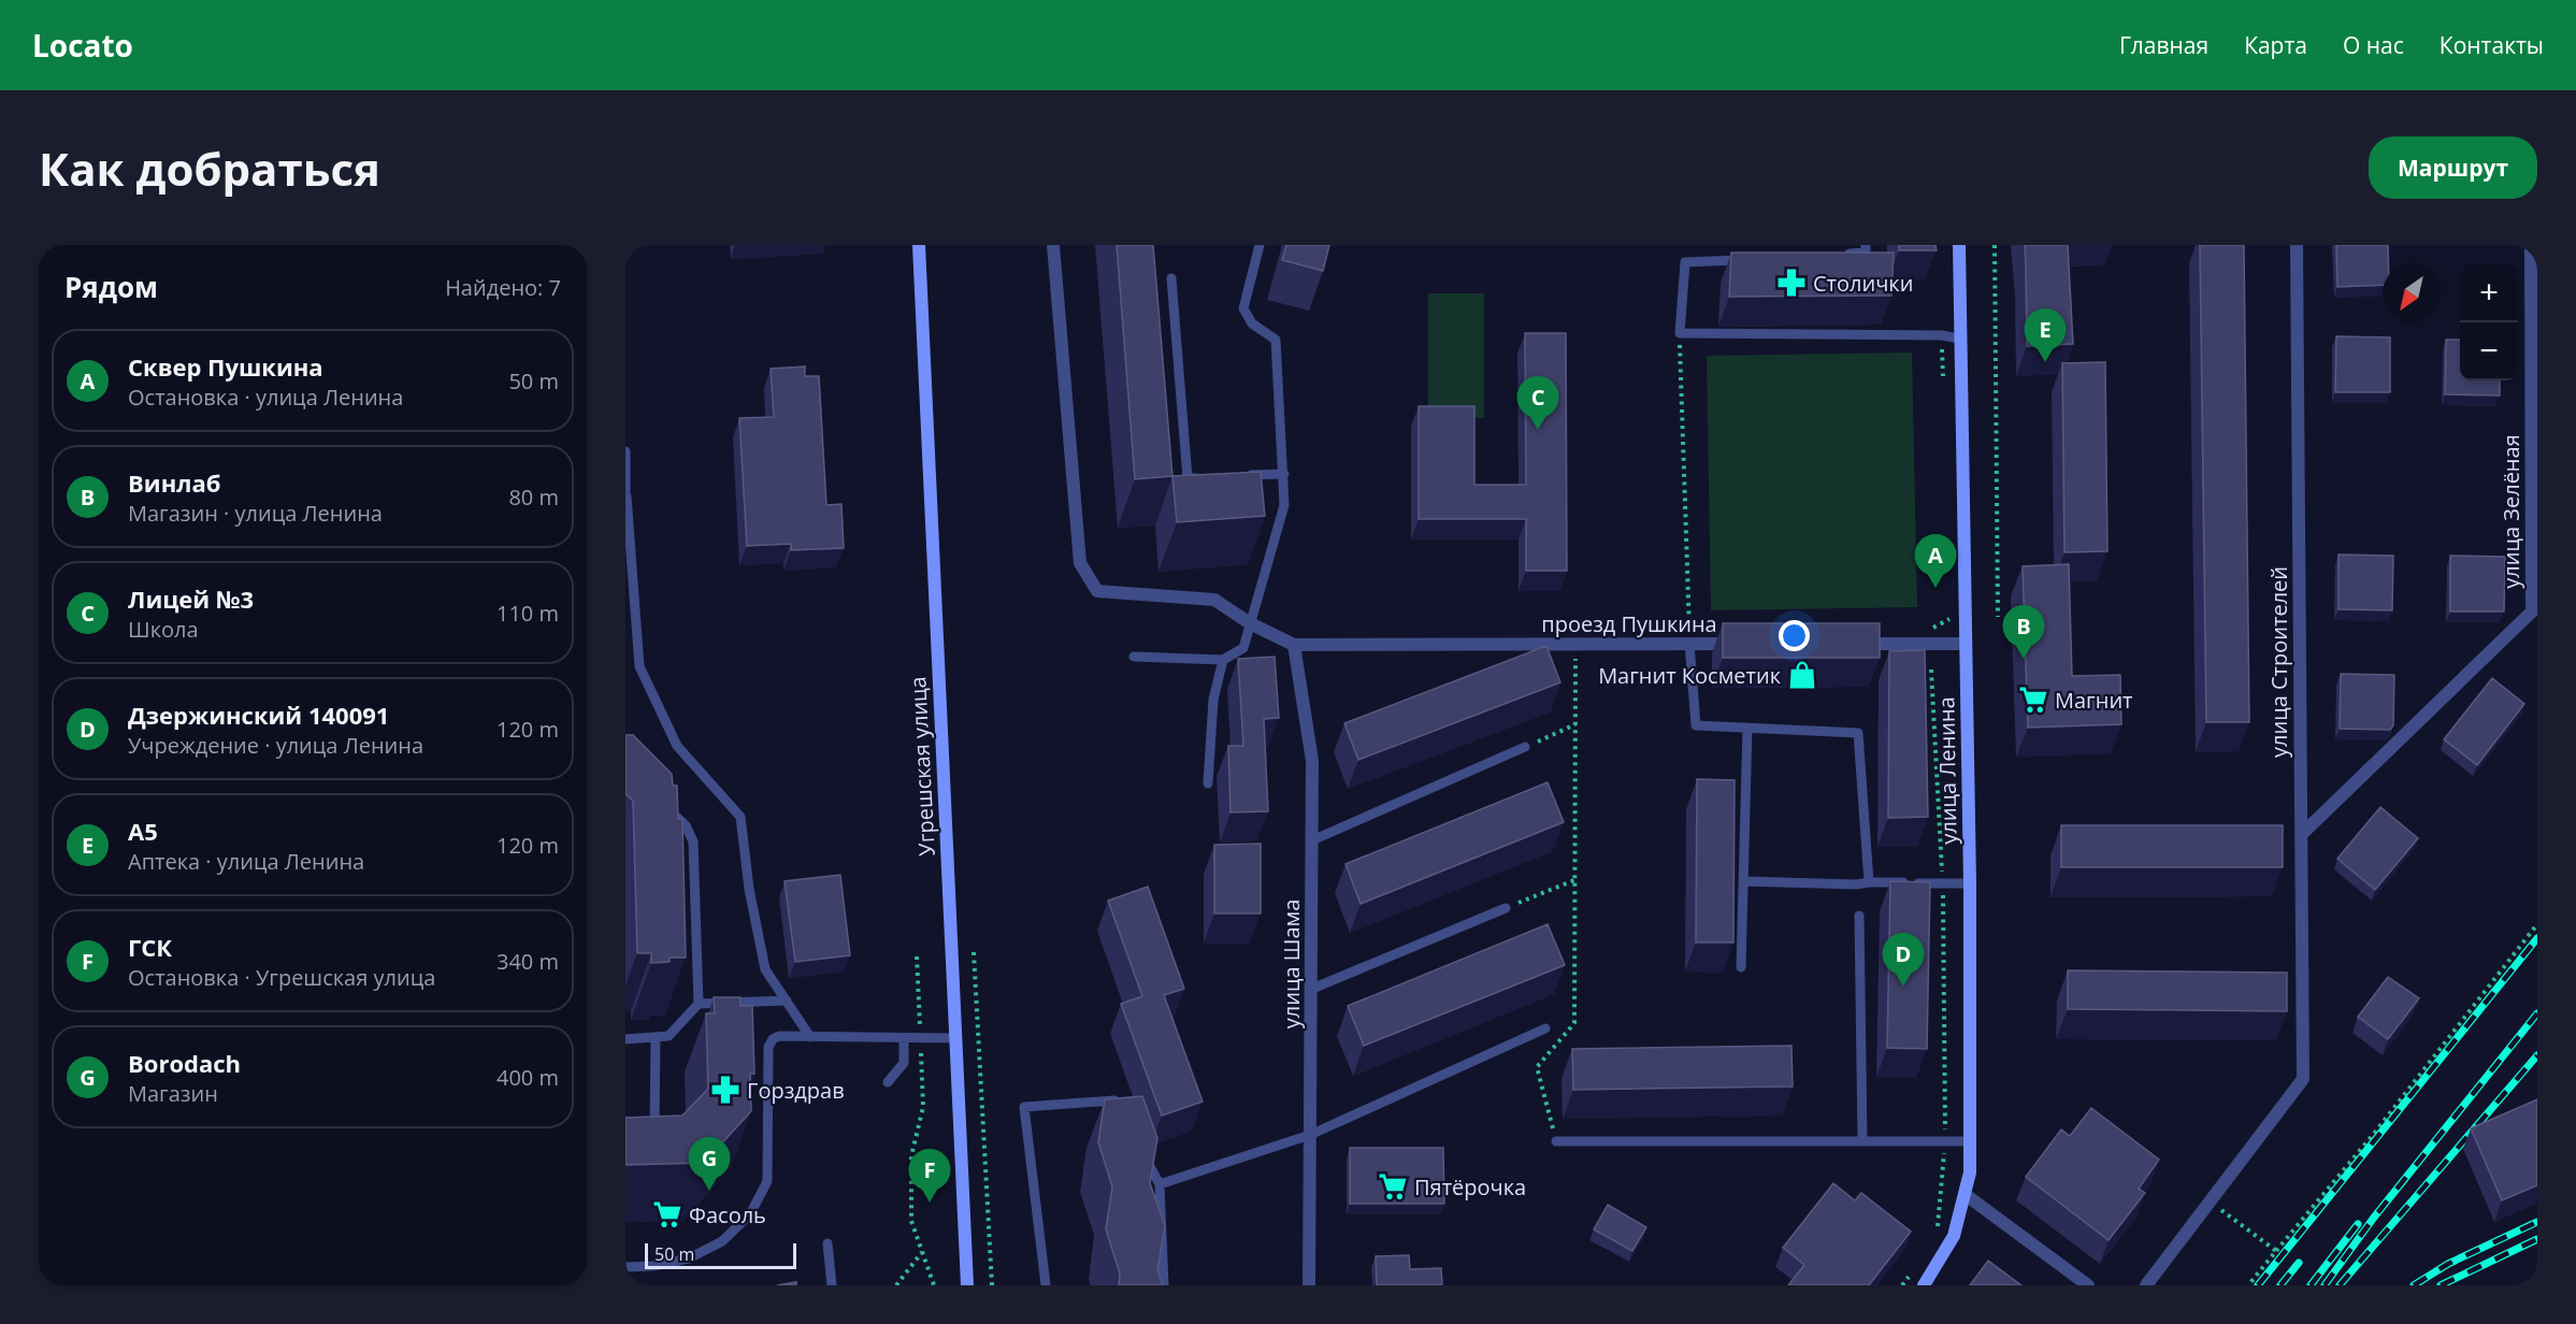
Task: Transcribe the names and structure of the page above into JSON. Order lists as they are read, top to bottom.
{
  "streets": {
    "street": [
      "улица Зелёная",
      "проезд Пушкина",
      "улица Строителей",
      "Угрешская улица",
      "улица Ленина",
      "улица Шама"
    ]
  },
  "crossings": [
    ["улица Зелёная", "улица Строителей"],
    ["проезд Пушкина", "улица Шама"]
  ],
  "places": {
    "pharmacy": ["Столички", "Горздрав"],
    "shop": ["Магнит Косметик"],
    "supermarket": ["Магнит", "Пятёрочка", "Фасоль"]
  },
  "scale_bar": "50 m",
  "north": "bottom left",
  "page": {
    "header": "Locato",
    "nav": [
      "Главная",
      "Карта",
      "О нас",
      "Контакты"
    ],
    "buttons": "Маршрут",
    "title": "Как добраться",
    "heading": ["Рядом", "Найдено: 7"],
    "map_buttons": ["+", "−"],
    "pins": [
      "E",
      "C",
      "A",
      "B",
      "D",
      "G",
      "F"
    ],
    "list": [
      {
        "mark": "A",
        "name": "Сквер Пушкина",
        "note": "Остановка · улица Ленина",
        "value": "50 m"
      },
      {
        "mark": "B",
        "name": "Винлаб",
        "note": "Магазин · улица Ленина",
        "value": "80 m"
      },
      {
        "mark": "C",
        "name": "Лицей №3",
        "note": "Школа",
        "value": "110 m"
      },
      {
        "mark": "D",
        "name": "Дзержинский 140091",
        "note": "Учреждение · улица Ленина",
        "value": "120 m"
      },
      {
        "mark": "E",
        "name": "А5",
        "note": "Аптека · улица Ленина",
        "value": "120 m"
      },
      {
        "mark": "F",
        "name": "ГСК",
        "note": "Остановка · Угрешская улица",
        "value": "340 m"
      },
      {
        "mark": "G",
        "name": "Borodach",
        "note": "Магазин",
        "value": "400 m"
      }
    ],
    "scale": "50 m"
  }
}
